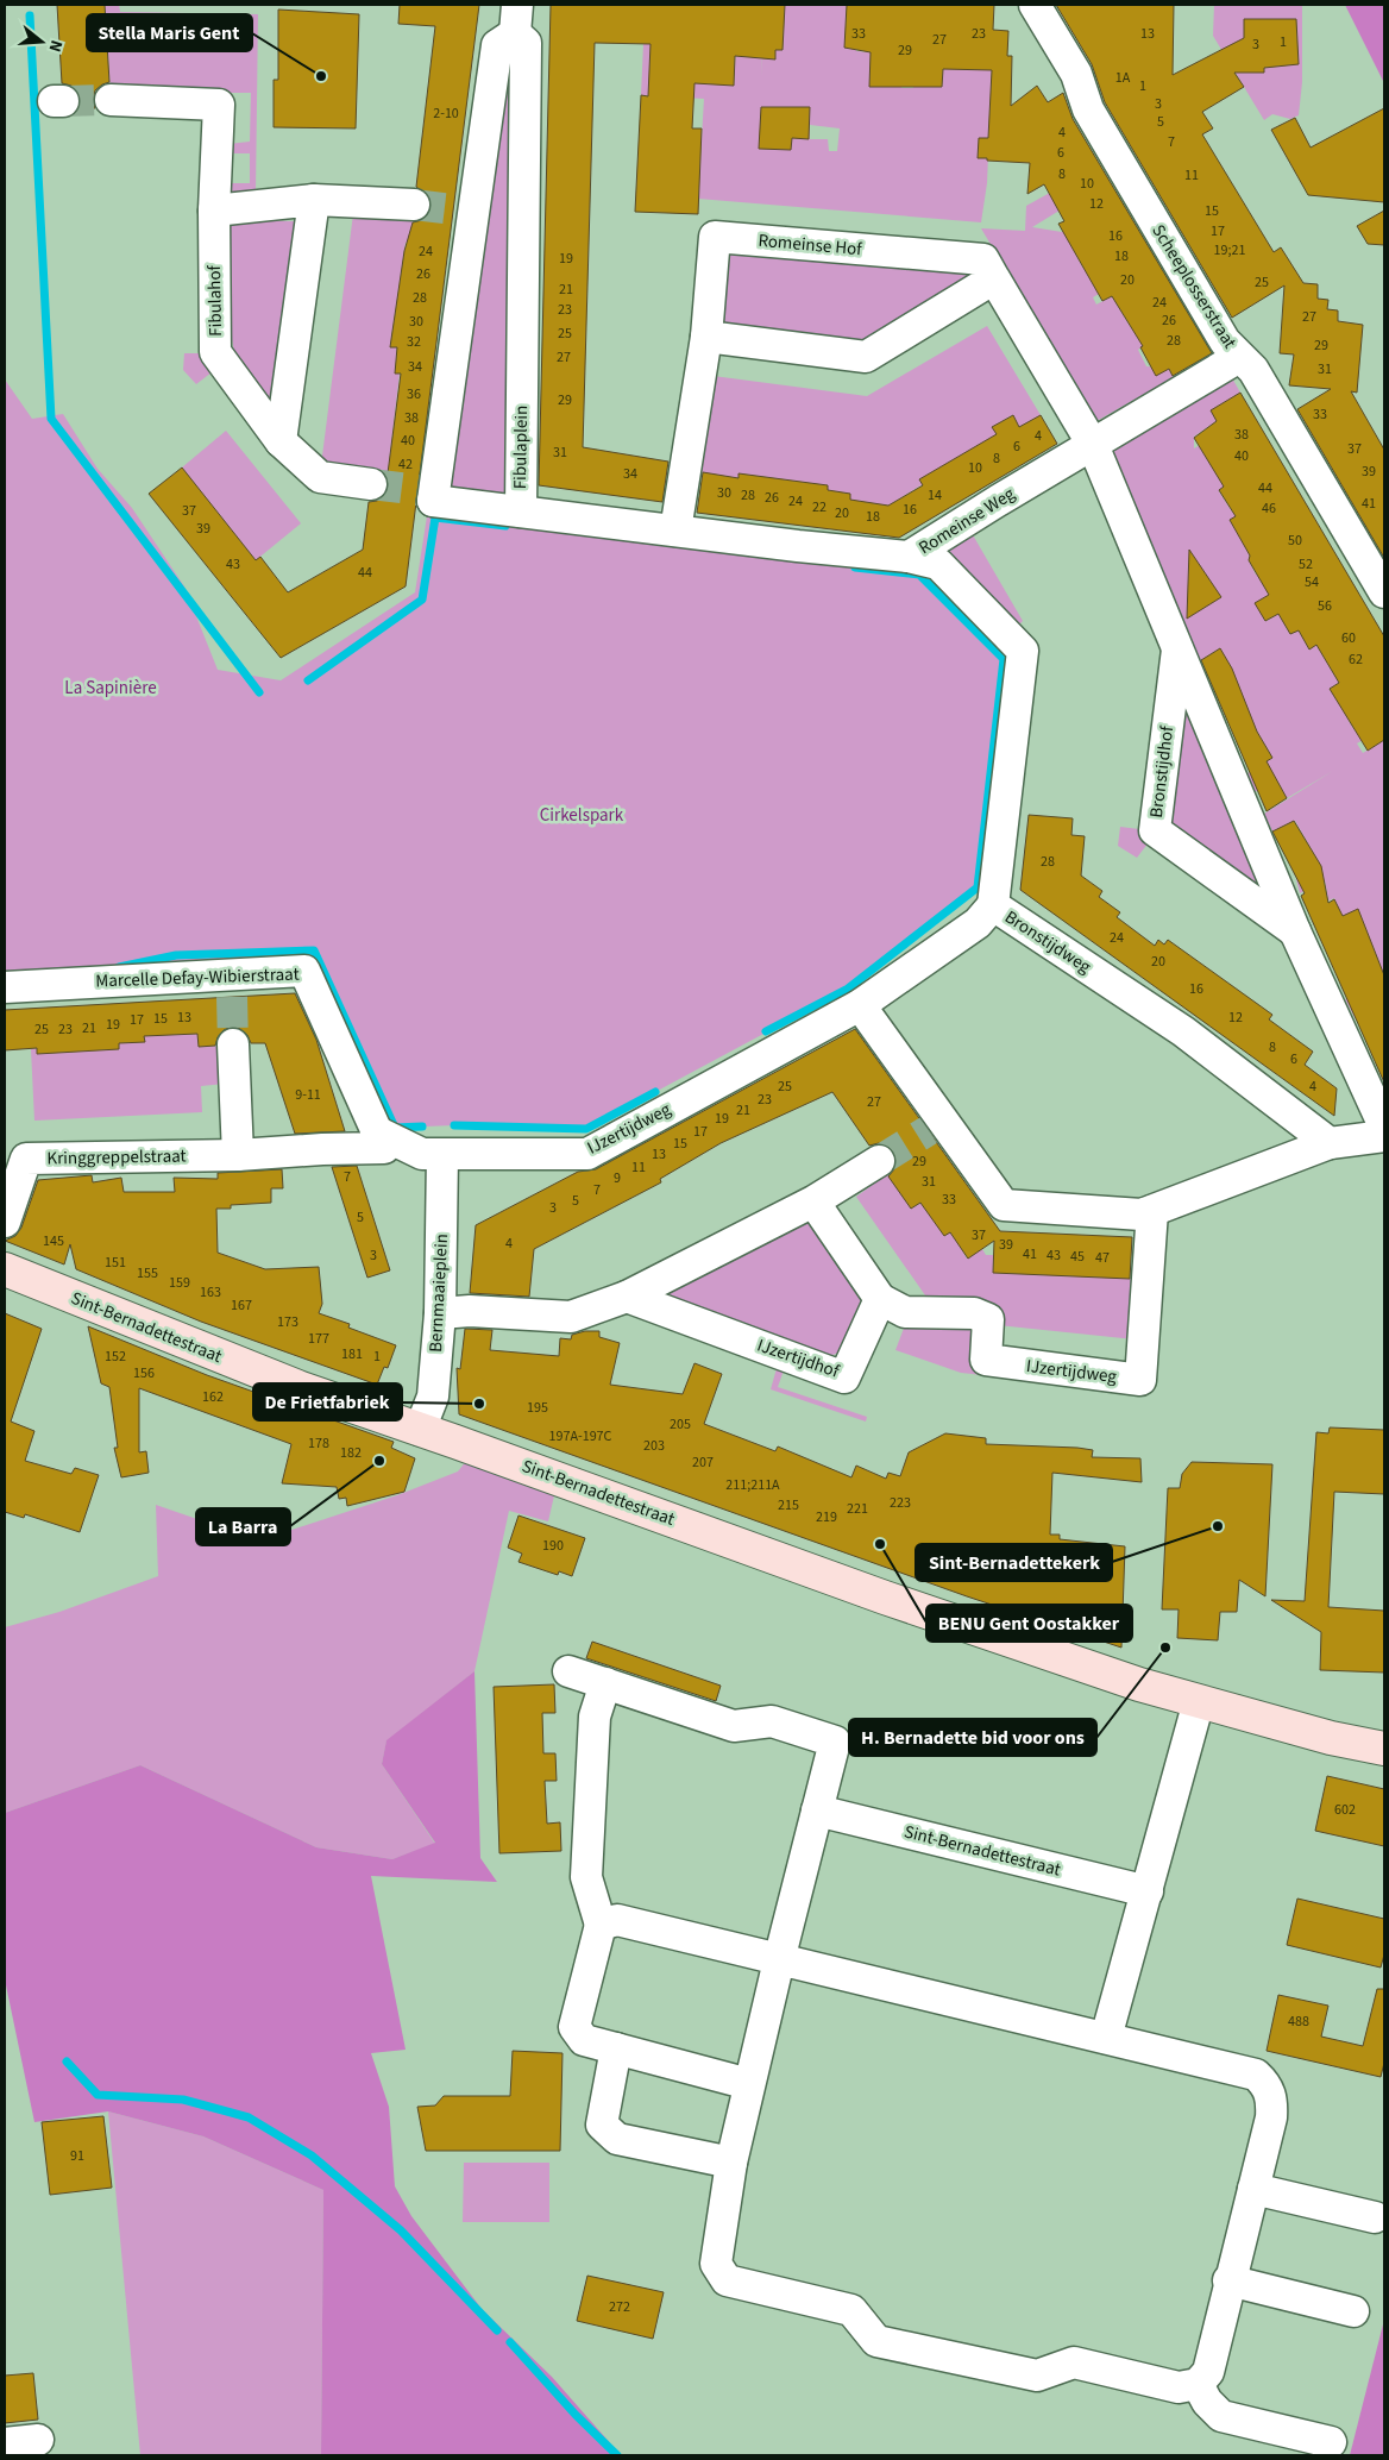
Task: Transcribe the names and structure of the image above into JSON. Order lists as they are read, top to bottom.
{
  "streets": {
    "street": [
      "Romeinse Hof",
      "Scheeplosserstraat",
      "Fibulahof",
      "Fibulaplein",
      "Romeinse Weg",
      "Bronstijdhof",
      "Bronstijdweg",
      "Marcelle Defay-Wibierstraat",
      "IJzertijdweg",
      "Kringgreppelstraat",
      "Bernmaaieplein",
      "Sint-Bernadettestraat",
      "IJzertijdhof"
    ]
  },
  "crossings": [
    ["Romeinse Hof", "Romeinse Weg"],
    ["Romeinse Hof", "Bronstijdhof"],
    ["Scheeplosserstraat", "Romeinse Weg"],
    ["Fibulaplein", "Romeinse Weg"],
    ["Romeinse Weg", "Bronstijdhof"],
    ["Romeinse Weg", "Bronstijdweg"],
    ["Bronstijdweg", "IJzertijdweg"],
    ["Marcelle Defay-Wibierstraat", "IJzertijdweg"],
    ["Marcelle Defay-Wibierstraat", "Kringgreppelstraat"],
    ["IJzertijdweg", "Kringgreppelstraat"],
    ["IJzertijdweg", "Bernmaaieplein"],
    ["IJzertijdweg", "IJzertijdhof"],
    ["Bernmaaieplein", "Sint-Bernadettestraat"]
  ],
  "parks": ["La Sapinière", "Cirkelspark"],
  "places": [
    "Stella Maris Gent",
    "De Frietfabriek",
    "La Barra",
    "Sint-Bernadettekerk",
    "BENU Gent Oostakker",
    "H. Bernadette bid voor ons"
  ],
  "house_numbers": [
    "33",
    "23",
    "13",
    "27",
    "1",
    "3",
    "29",
    "1A",
    "1",
    "3",
    "2-10",
    "5",
    "4",
    "7",
    "6",
    "8",
    "11",
    "10",
    "12",
    "15",
    "17",
    "16",
    "19;21",
    "24",
    "18",
    "19",
    "26",
    "20",
    "25",
    "21",
    "28",
    "24",
    "23",
    "27",
    "26",
    "30",
    "25",
    "28",
    "32",
    "29",
    "27",
    "34",
    "31",
    "36",
    "29",
    "33",
    "38",
    "38",
    "4",
    "40",
    "6",
    "37",
    "31",
    "40",
    "8",
    "42",
    "10",
    "39",
    "34",
    "44",
    "30",
    "28",
    "14",
    "26",
    "24",
    "41",
    "22",
    "46",
    "16",
    "37",
    "20",
    "18",
    "39",
    "50",
    "43",
    "52",
    "44",
    "54",
    "56",
    "60",
    "62",
    "28",
    "24",
    "20",
    "16",
    "13",
    "12",
    "15",
    "17",
    "19",
    "21",
    "25",
    "23",
    "8",
    "6",
    "25",
    "4",
    "9-11",
    "23",
    "27",
    "21",
    "19",
    "17",
    "15",
    "13",
    "29",
    "11",
    "7",
    "9",
    "31",
    "7",
    "33",
    "5",
    "3",
    "5",
    "37",
    "145",
    "4",
    "39",
    "41",
    "3",
    "43",
    "45",
    "47",
    "151",
    "155",
    "159",
    "163",
    "167",
    "173",
    "177",
    "181",
    "152",
    "1",
    "156",
    "162",
    "195",
    "205",
    "197A-197C",
    "178",
    "203",
    "182",
    "207",
    "211;211A",
    "223",
    "215",
    "221",
    "219",
    "190",
    "602",
    "488",
    "91",
    "272"
  ],
  "north": "right"
}
